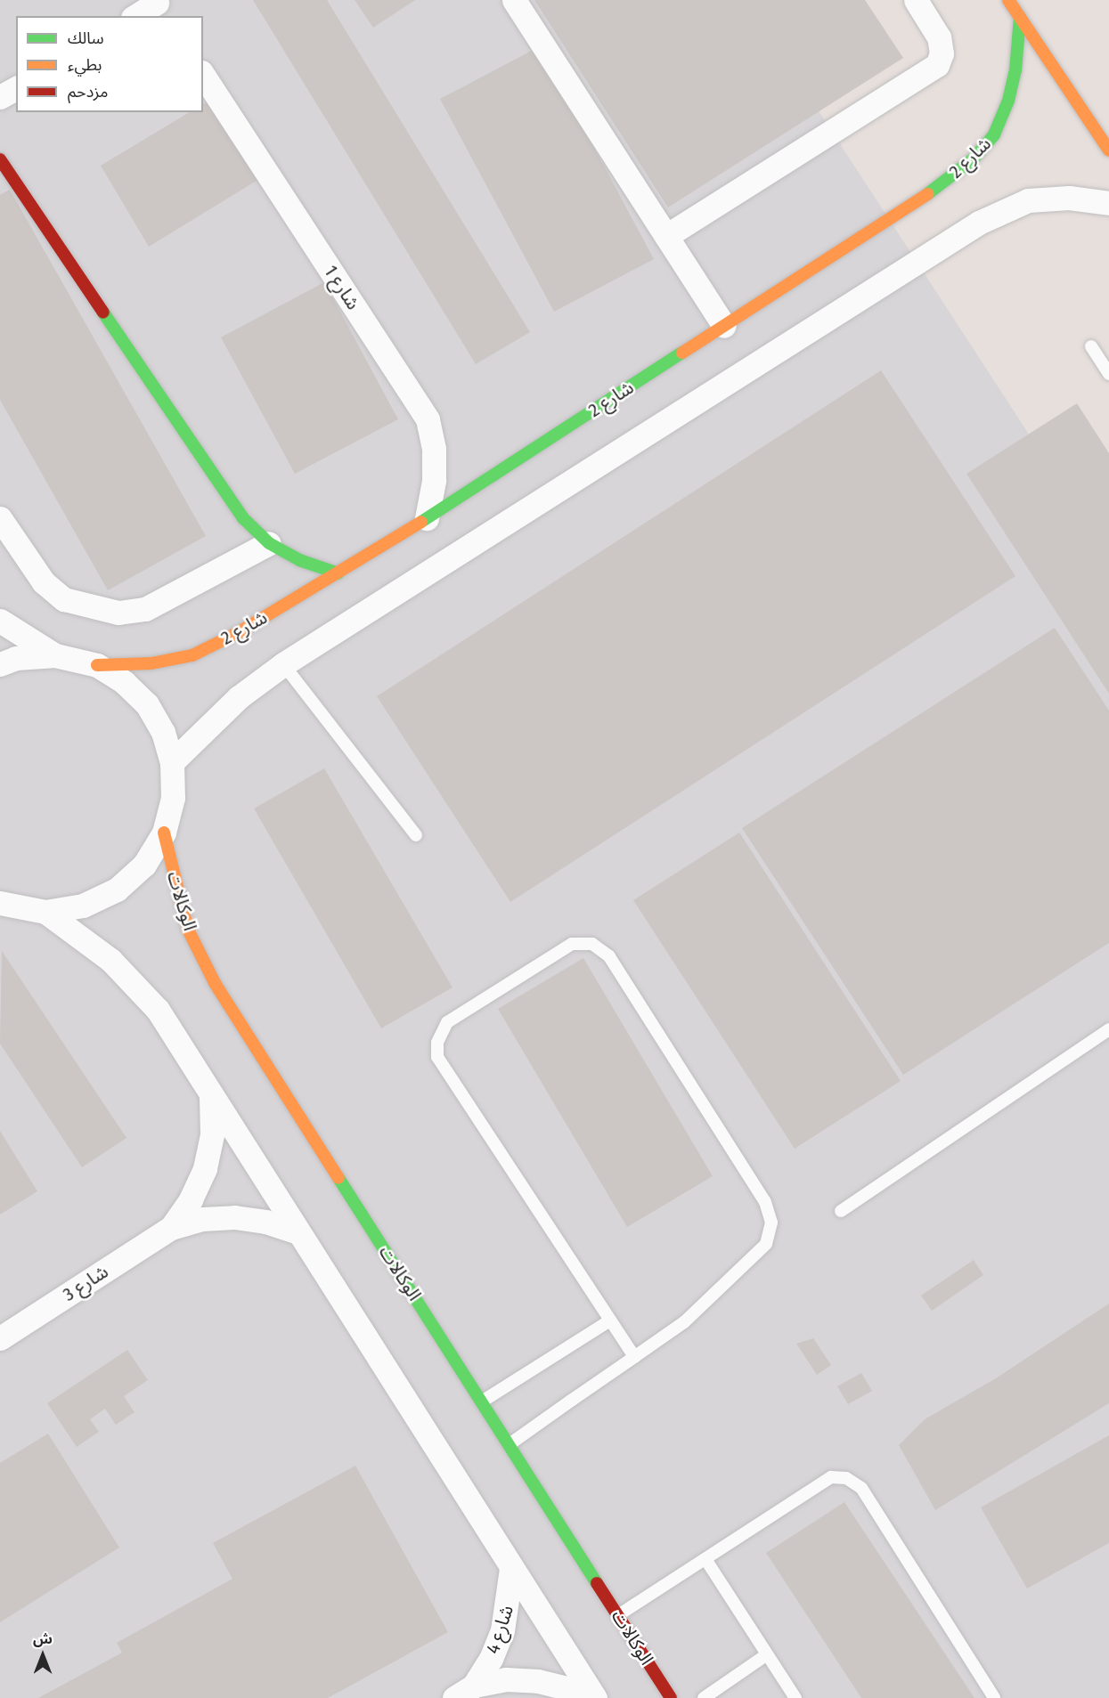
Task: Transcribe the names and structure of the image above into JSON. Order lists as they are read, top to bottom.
{
  "streets": {
    "street": [
      "شارع 2",
      "شارع 1",
      "الوكالات",
      "شارع 3",
      "شارع 4"
    ]
  },
  "crossings": [
    ["شارع 2", "شارع 1"]
  ],
  "legend": ["سالك", "بطيء", "مزدحم"],
  "north": "top"
}
